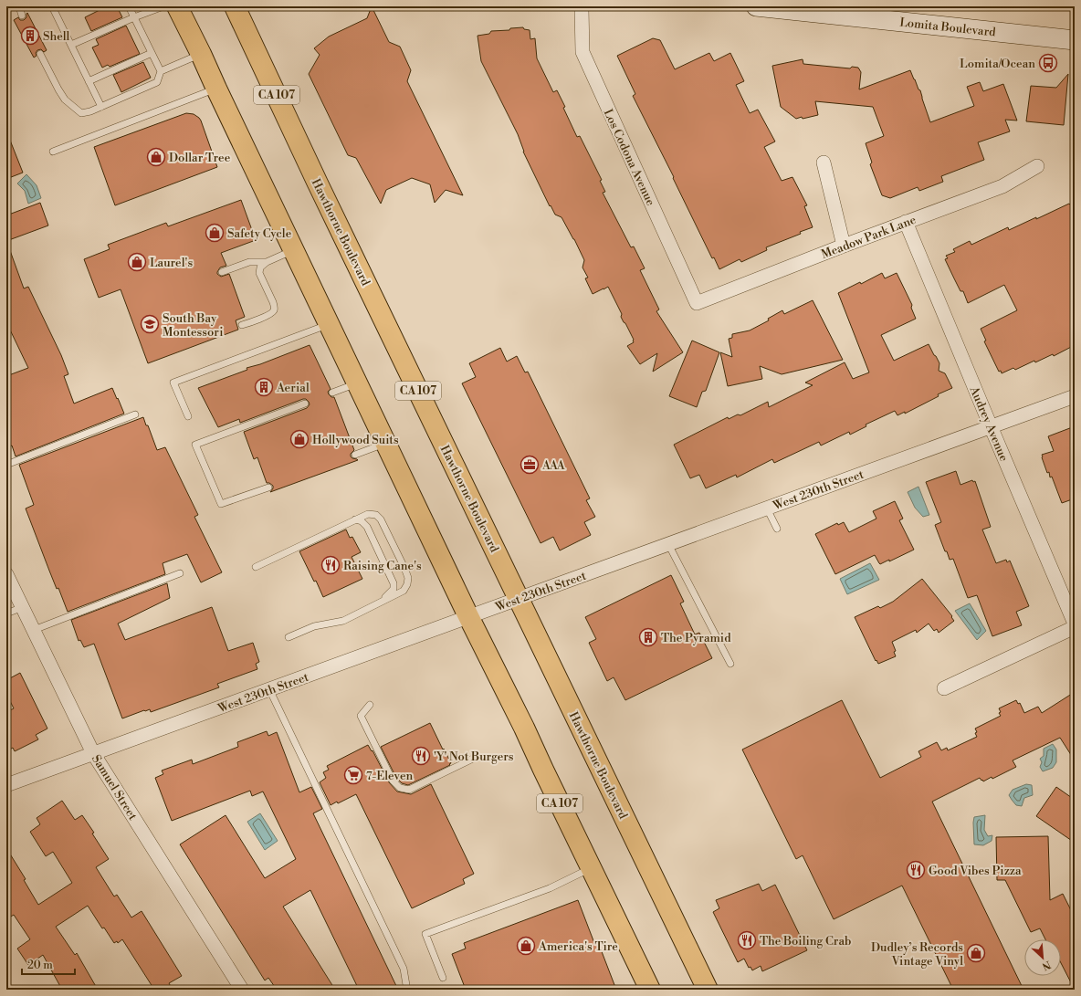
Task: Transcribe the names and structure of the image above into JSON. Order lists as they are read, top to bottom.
{
  "streets": {
    "main road": ["Lomita Boulevard", "CA 107", "Hawthorne Boulevard"],
    "street": [
      "Los Codona Avenue",
      "Meadow Park Lane",
      "Audrey Avenue",
      "West 230th Street",
      "Samuel Street"
    ]
  },
  "crossings": [
    ["CA 107", "West 230th Street"],
    ["Los Codona Avenue", "Meadow Park Lane"],
    ["Hawthorne Boulevard", "West 230th Street"],
    ["Meadow Park Lane", "Audrey Avenue"],
    ["Audrey Avenue", "West 230th Street"],
    ["West 230th Street", "Samuel Street"]
  ],
  "places": {
    "building": ["Shell", "Aerial", "The Pyramid"],
    "bus stop": ["Lomita/Ocean"],
    "shop": [
      "Dollar Tree",
      "Safety Cycle",
      "Laurel's",
      "Hollywood Suits",
      "America's Tire",
      "Dudley’s Records Vintage Vinyl"
    ],
    "school or university": ["South Bay Montessori"],
    "office": ["AAA"],
    "restaurant": [
      "Raising Cane's",
      "'Y' Not Burgers",
      "Good Vibes Pizza",
      "The Boiling Crab"
    ],
    "supermarket": ["7-Eleven"]
  },
  "scale_bar": "20 m",
  "north": "bottom right"
}
